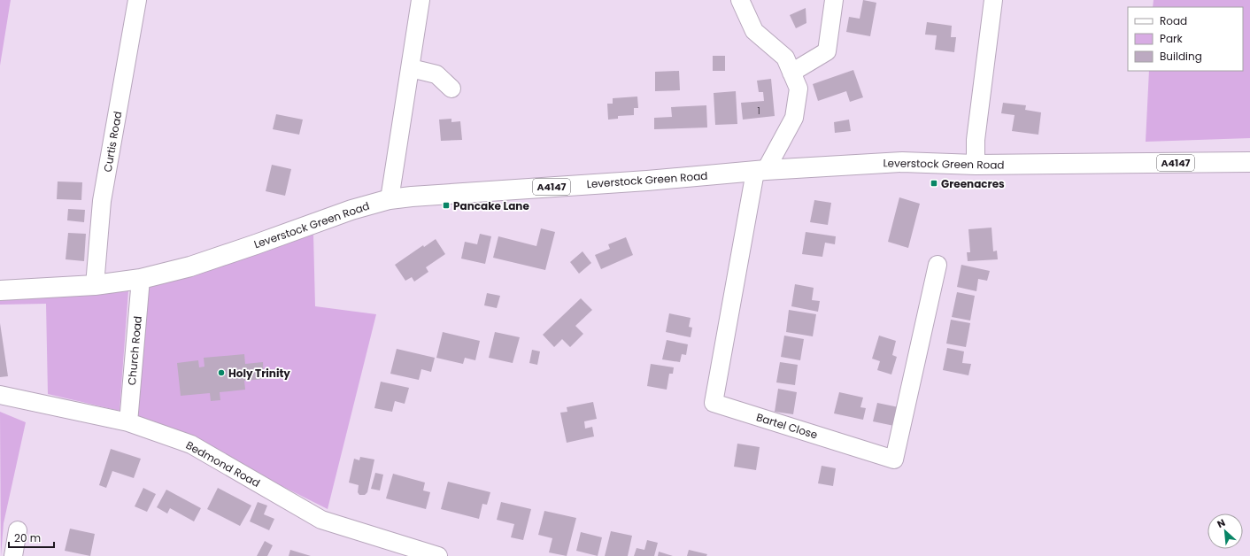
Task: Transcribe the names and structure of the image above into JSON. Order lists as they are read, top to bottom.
{
  "streets": {
    "main road": ["A4147", "Leverstock Green Road"],
    "street": [
      "Curtis Road",
      "Church Road",
      "Bartel Close",
      "Bedmond Road"
    ]
  },
  "crossings": [
    ["Curtis Road", "Leverstock Green Road"],
    ["Leverstock Green Road", "Church Road"],
    ["Leverstock Green Road", "Bartel Close"],
    ["Church Road", "Bedmond Road"]
  ],
  "places": {
    "transit": ["Greenacres", "Pancake Lane"],
    "other": ["Holy Trinity"]
  },
  "house_numbers": ["1"],
  "legend": ["Road", "Park", "Building"],
  "scale_bar": "20 m",
  "north": "top left"
}
